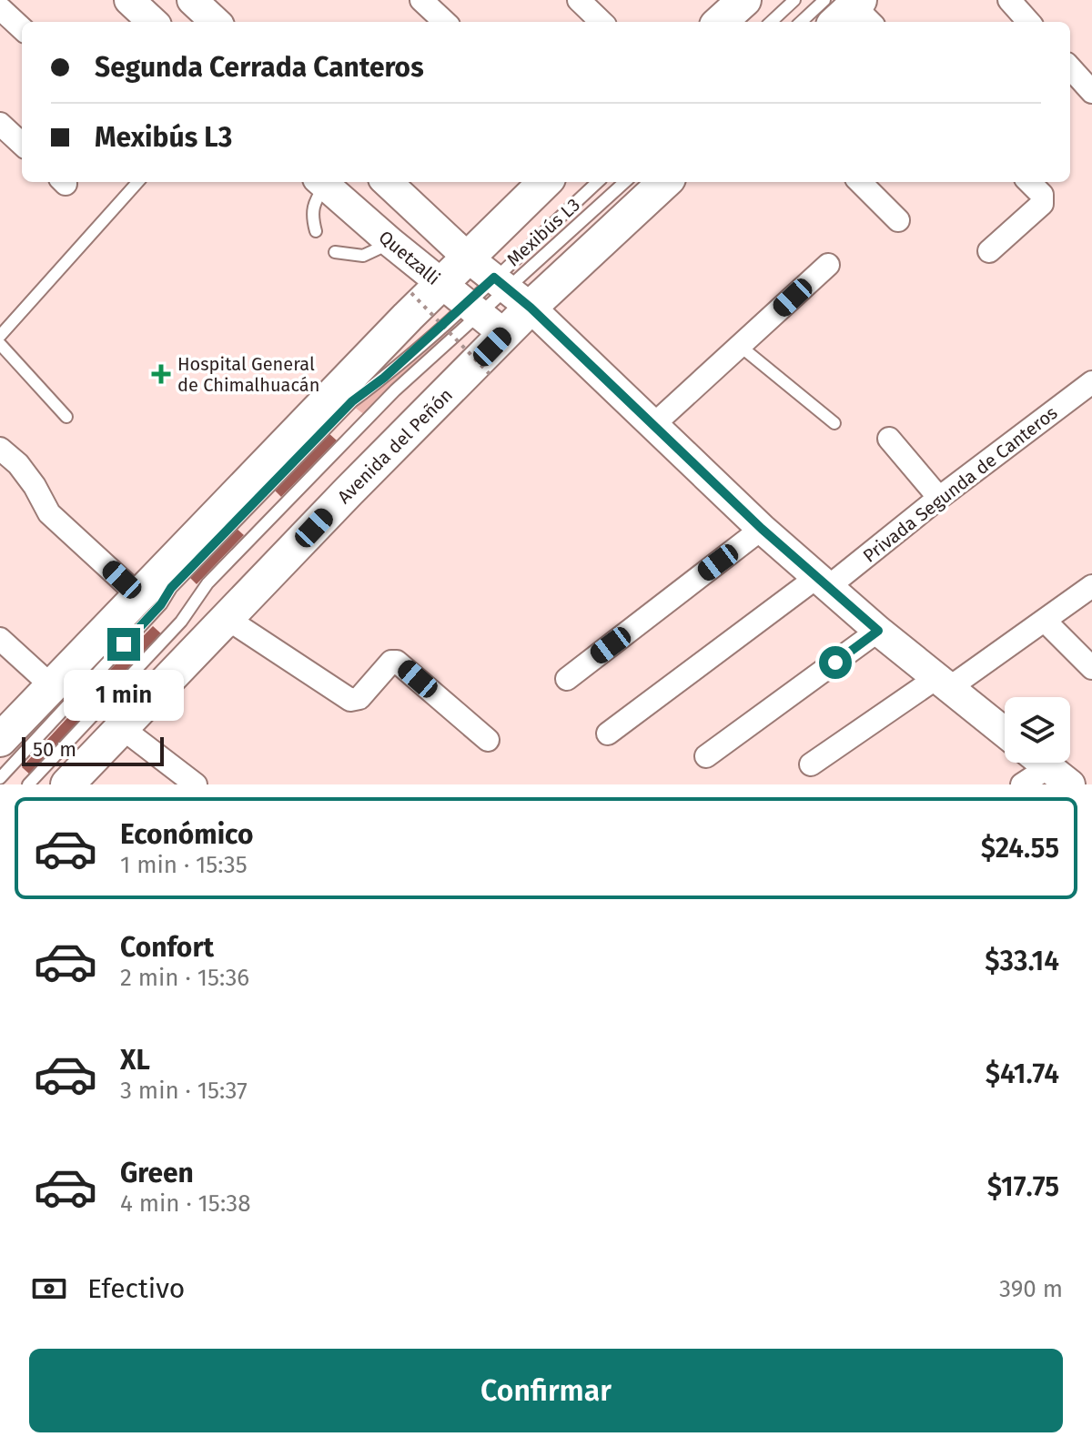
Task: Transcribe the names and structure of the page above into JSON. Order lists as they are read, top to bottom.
{
  "streets": {
    "main road": ["Avenida del Peñón"],
    "street": ["Quetzalli", "Privada Segunda de Canteros"],
    "lane": ["Mexibús L3"]
  },
  "crossings": [
    ["Mexibús L3", "Quetzalli"],
    ["Mexibús L3", "Avenida del Peñón"],
    ["Quetzalli", "Avenida del Peñón"],
    ["Quetzalli", "Privada Segunda de Canteros"]
  ],
  "places": {
    "health": ["Hospital General de Chimalhuacán"]
  },
  "scale_bar": "50 m",
  "page": {
    "banner": ["Segunda Cerrada Canteros", "Mexibús L3"],
    "bubble": "1 min",
    "scale": "50 m",
    "list": [
      {
        "name": "Económico",
        "note": "1 min · 15:35",
        "value": "$24.55"
      },
      {
        "name": "Confort",
        "note": "2 min · 15:36",
        "value": "$33.14"
      },
      {
        "name": "XL",
        "note": "3 min · 15:37",
        "value": "$41.74"
      },
      {
        "name": "Green",
        "note": "4 min · 15:38",
        "value": "$17.75"
      }
    ],
    "pay": ["Efectivo", "390 m"],
    "buttons": "Confirmar"
  }
}
